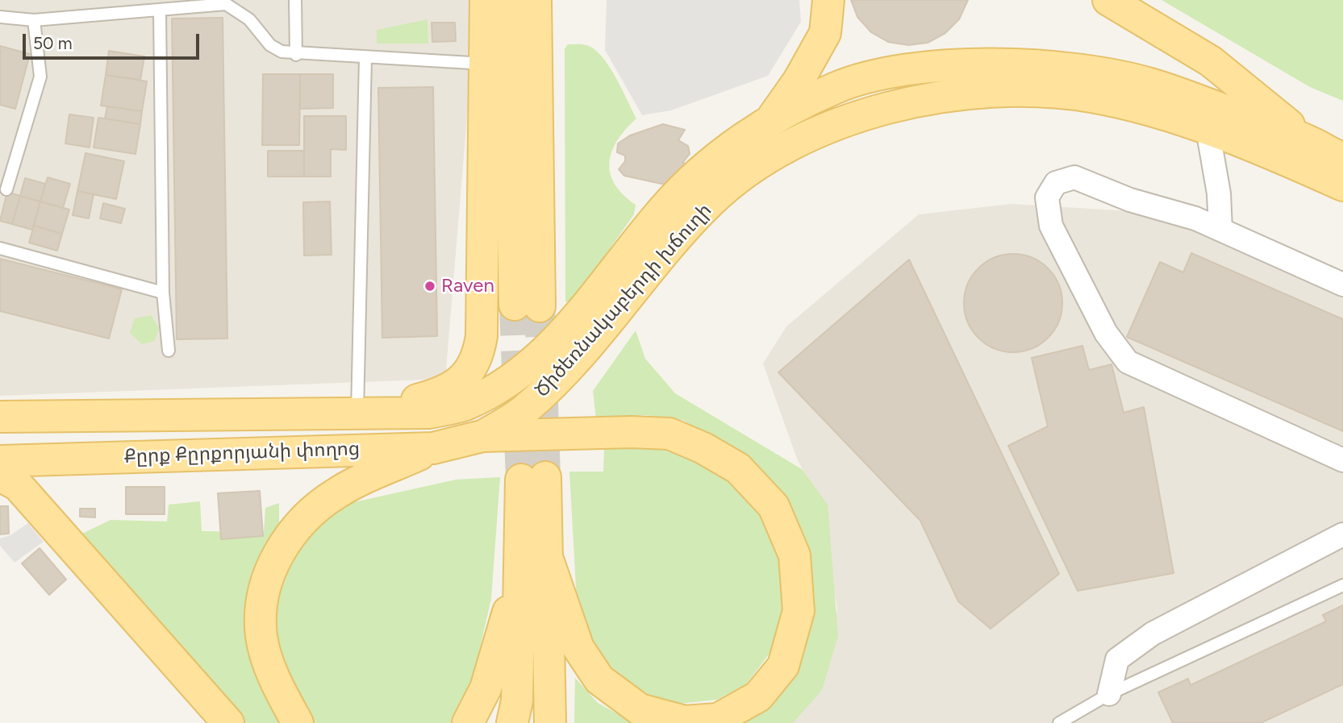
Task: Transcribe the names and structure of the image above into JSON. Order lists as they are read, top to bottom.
{
  "streets": {
    "main road": ["Ծիծեռնակաբերդի խճուղի", "Քըրք Քըրքորյանի փողոց"]
  },
  "crossings": [
    ["Ծիծեռնակաբերդի խճուղի", "Քըրք Քըրքորյանի փողոց"]
  ],
  "places": ["Raven"],
  "scale_bar": "50 m"
}
